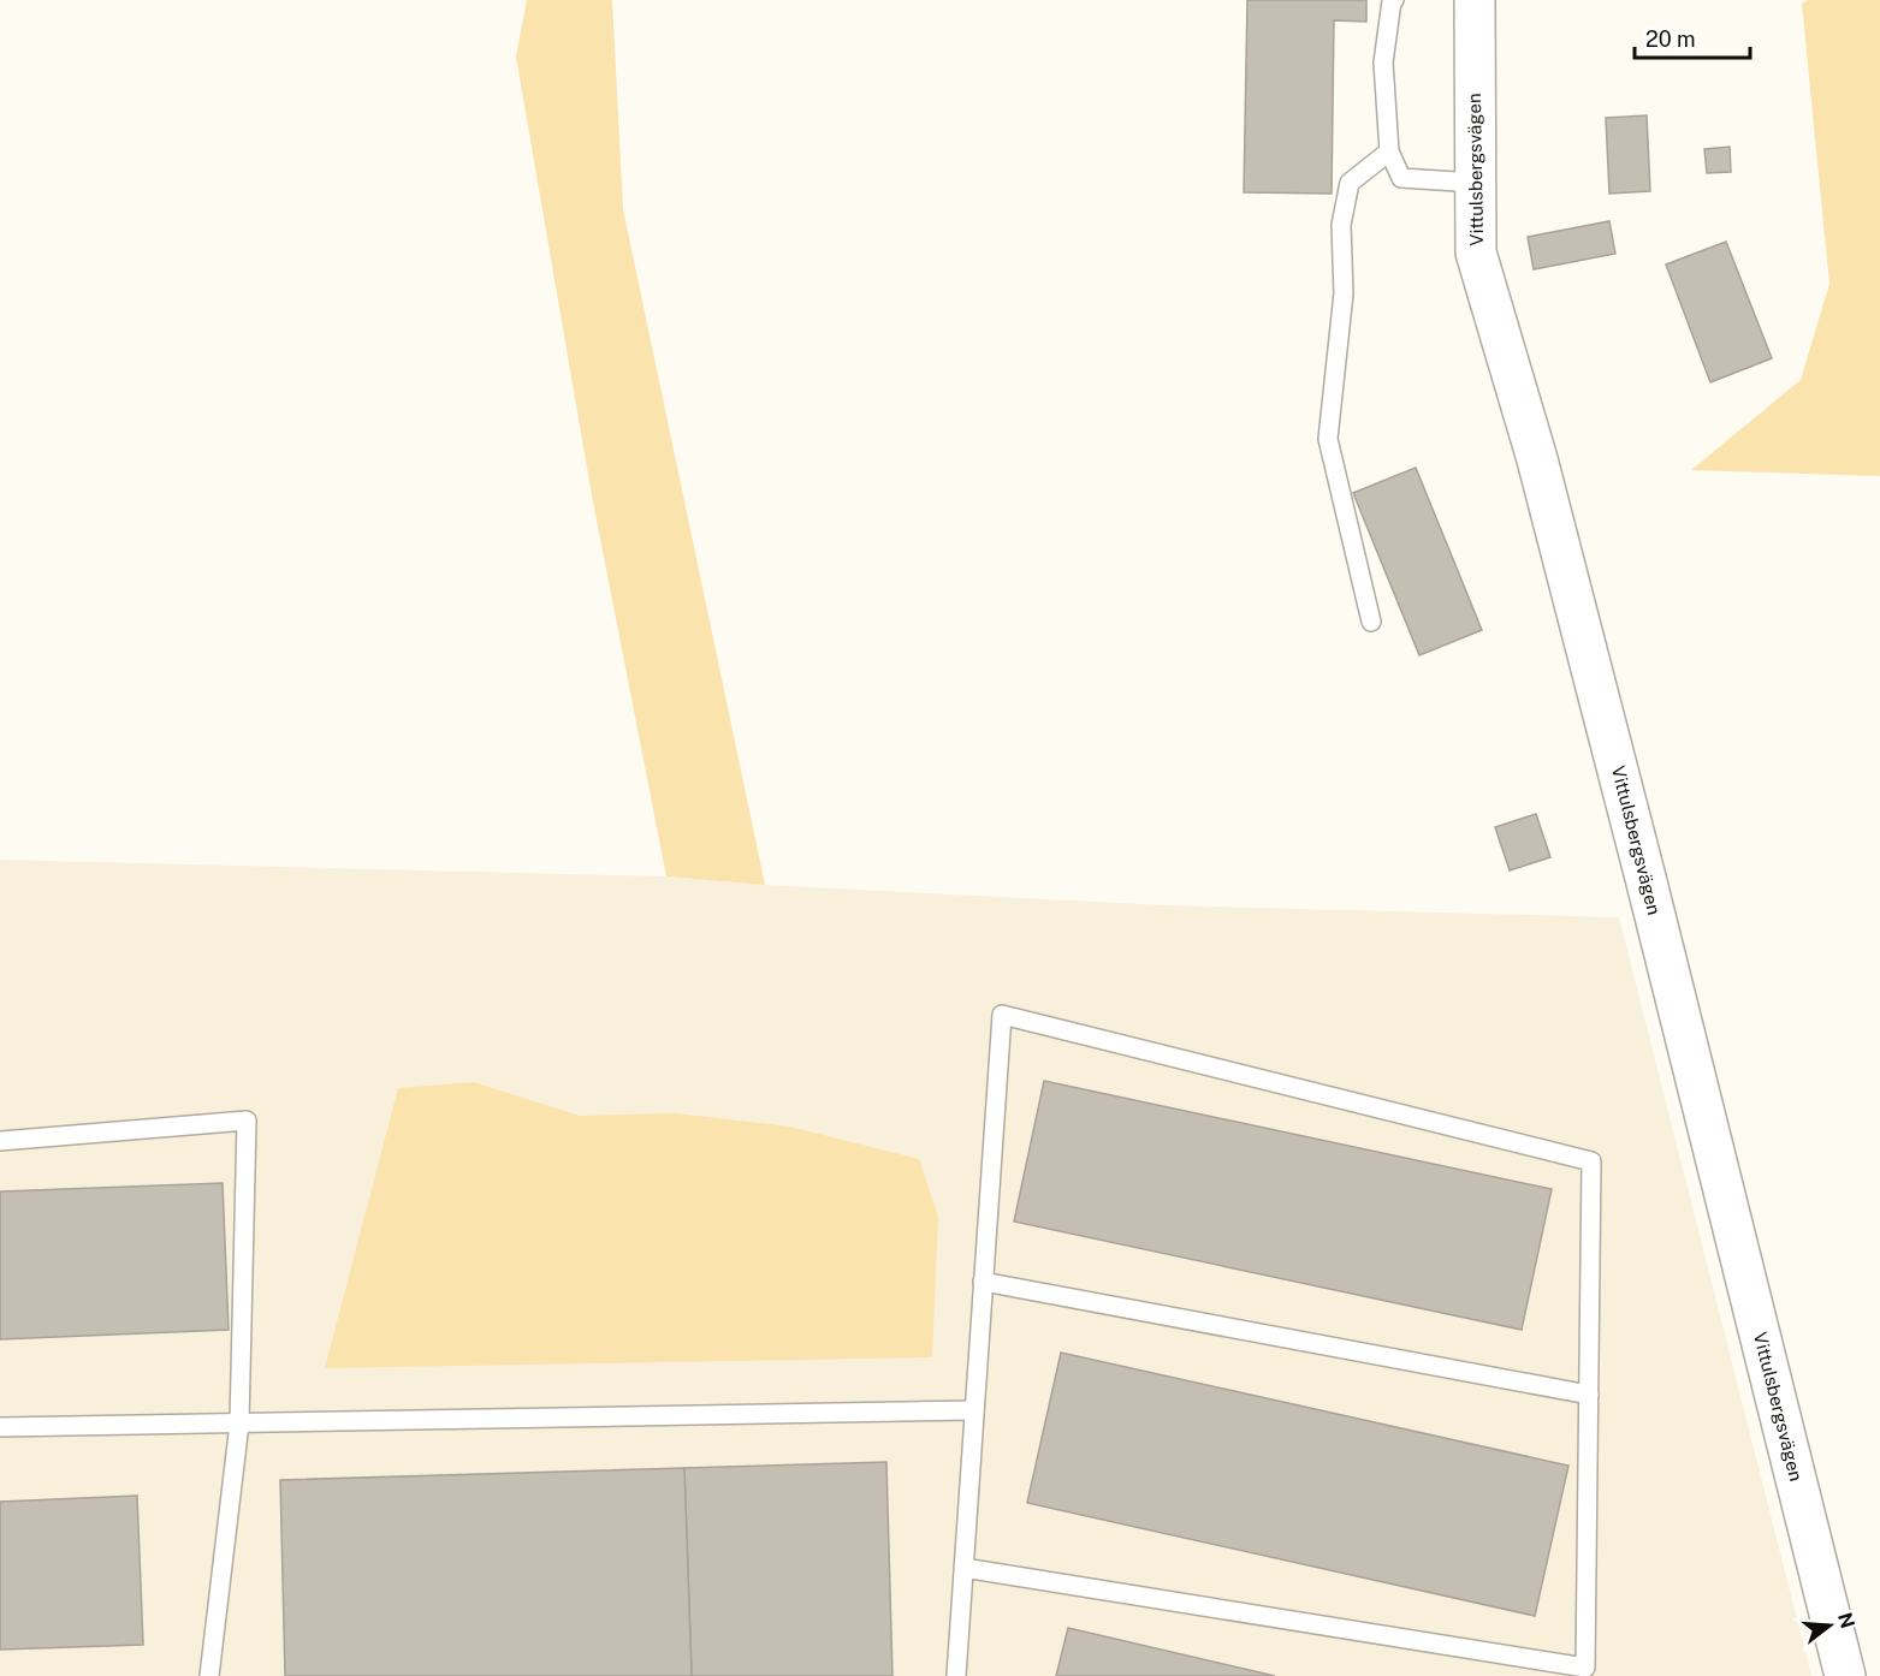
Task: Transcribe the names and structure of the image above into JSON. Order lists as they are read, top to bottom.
{
  "streets": {
    "street": ["Vittulsbergsvägen"]
  },
  "scale_bar": "20 m",
  "north": "right"
}
